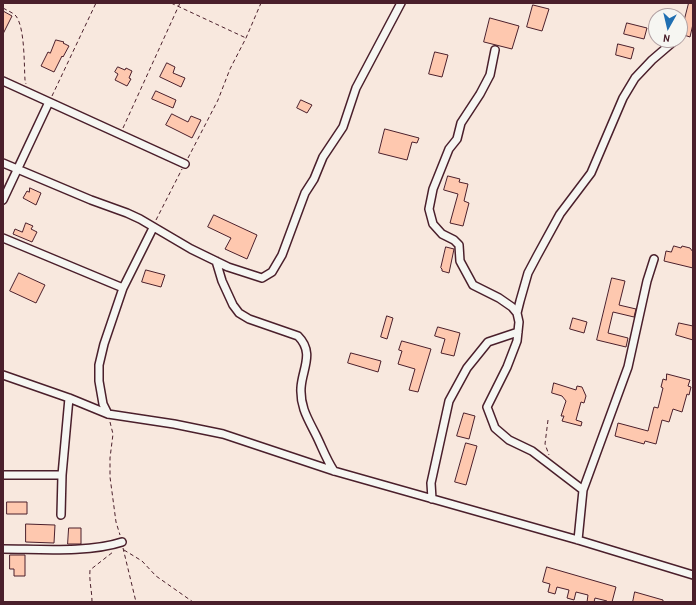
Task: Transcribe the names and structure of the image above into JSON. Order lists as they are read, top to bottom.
{
  "north": "bottom"
}
